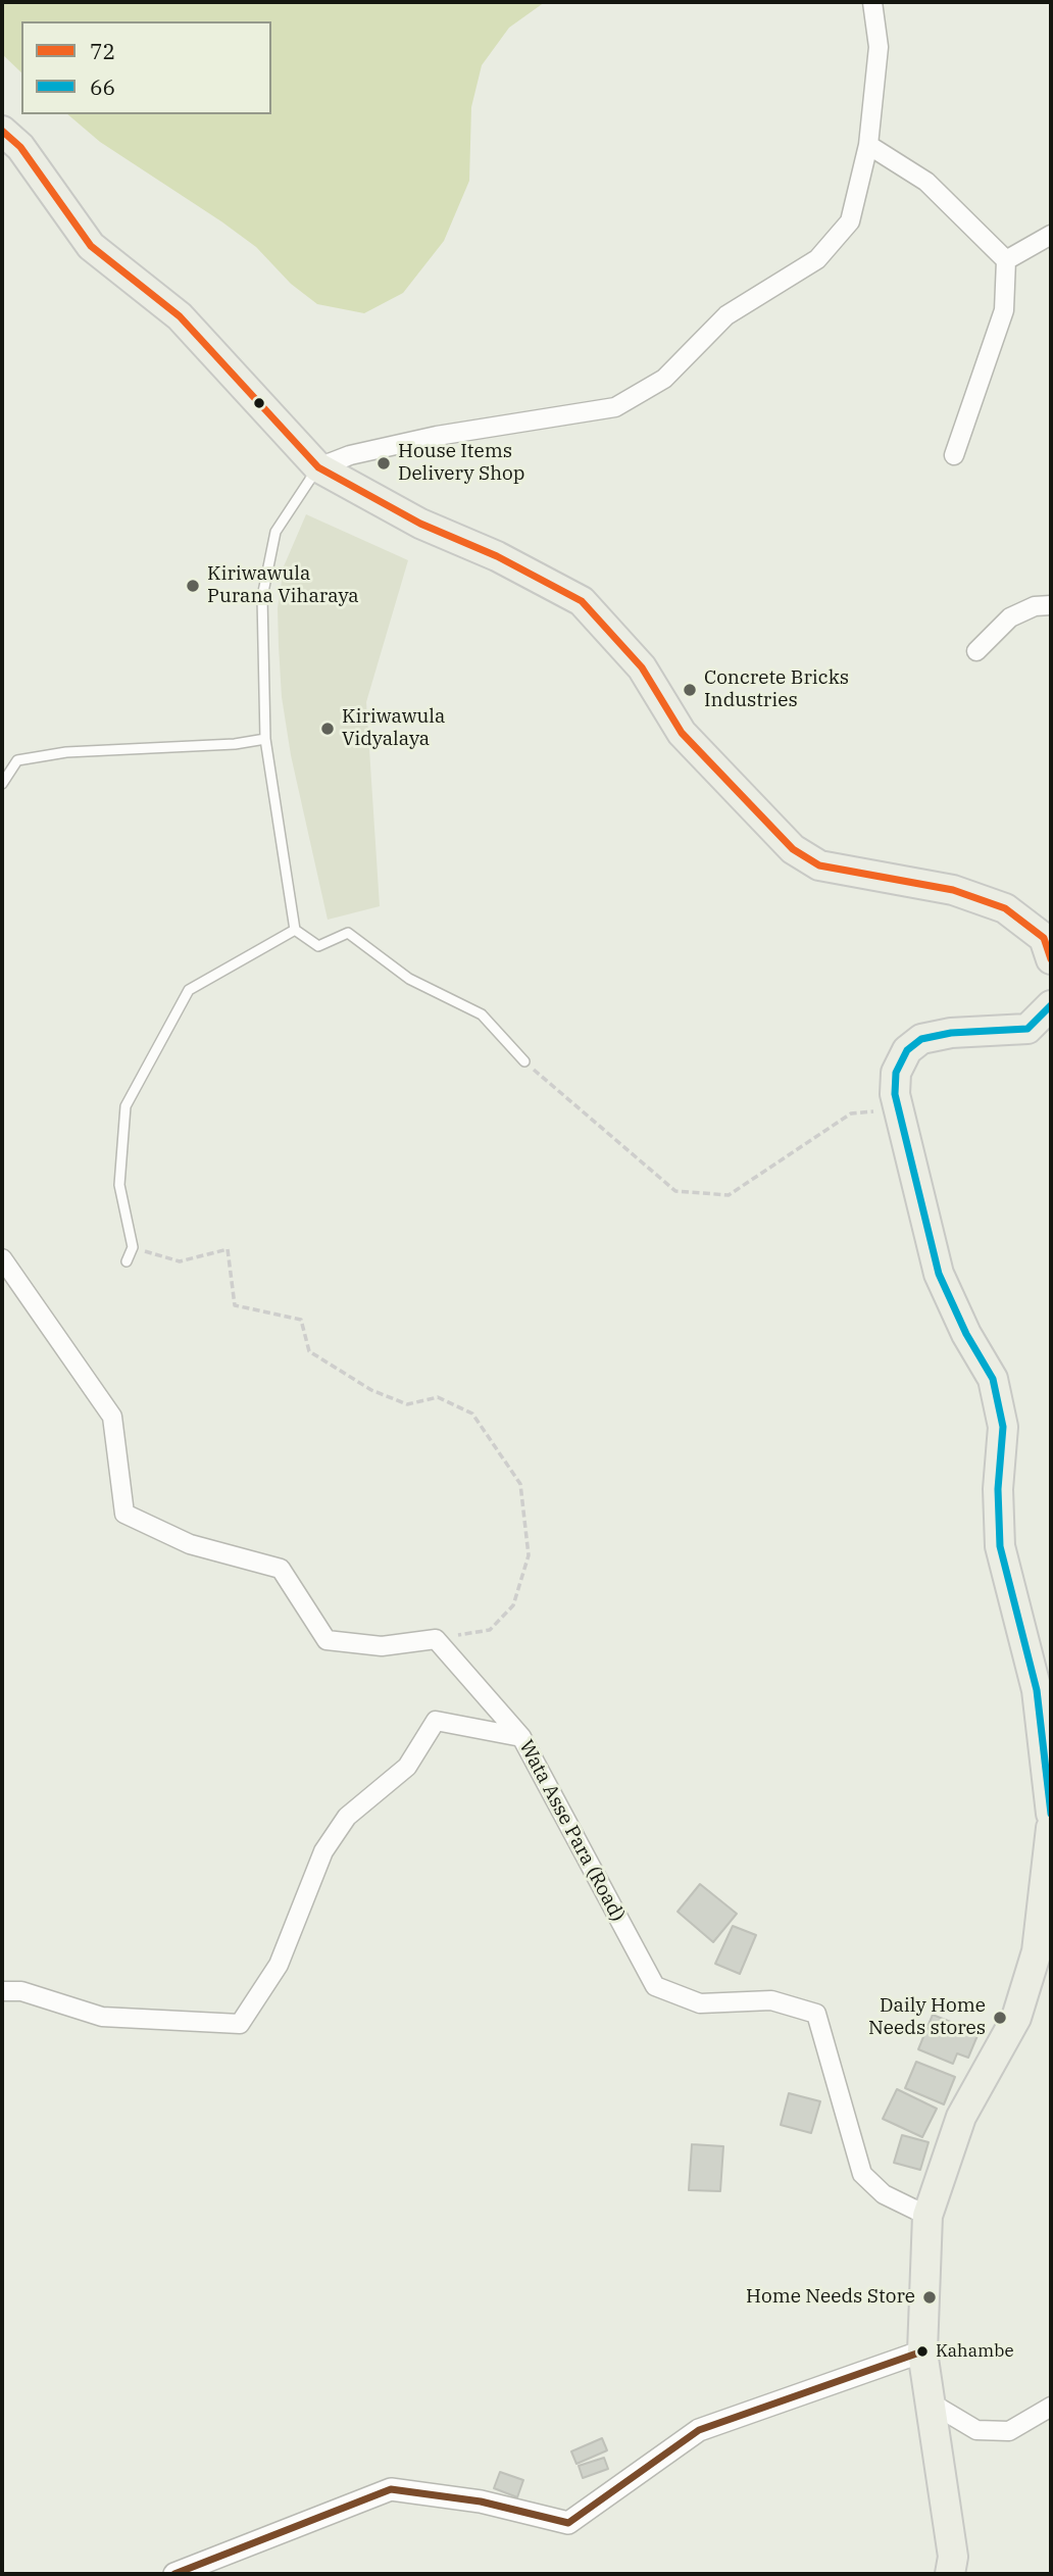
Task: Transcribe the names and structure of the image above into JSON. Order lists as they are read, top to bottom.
{
  "streets": {
    "street": ["Wata Asse Para (Road)"]
  },
  "places": [
    "House Items Delivery Shop",
    "Kiriwawula Purana Viharaya",
    "Concrete Bricks Industries",
    "Kiriwawula Vidyalaya",
    "Daily Home Needs stores",
    "Home Needs Store",
    "Kahambe"
  ],
  "lines": ["transit line 72", "transit line 66"],
  "legend": ["72", "66"]
}
